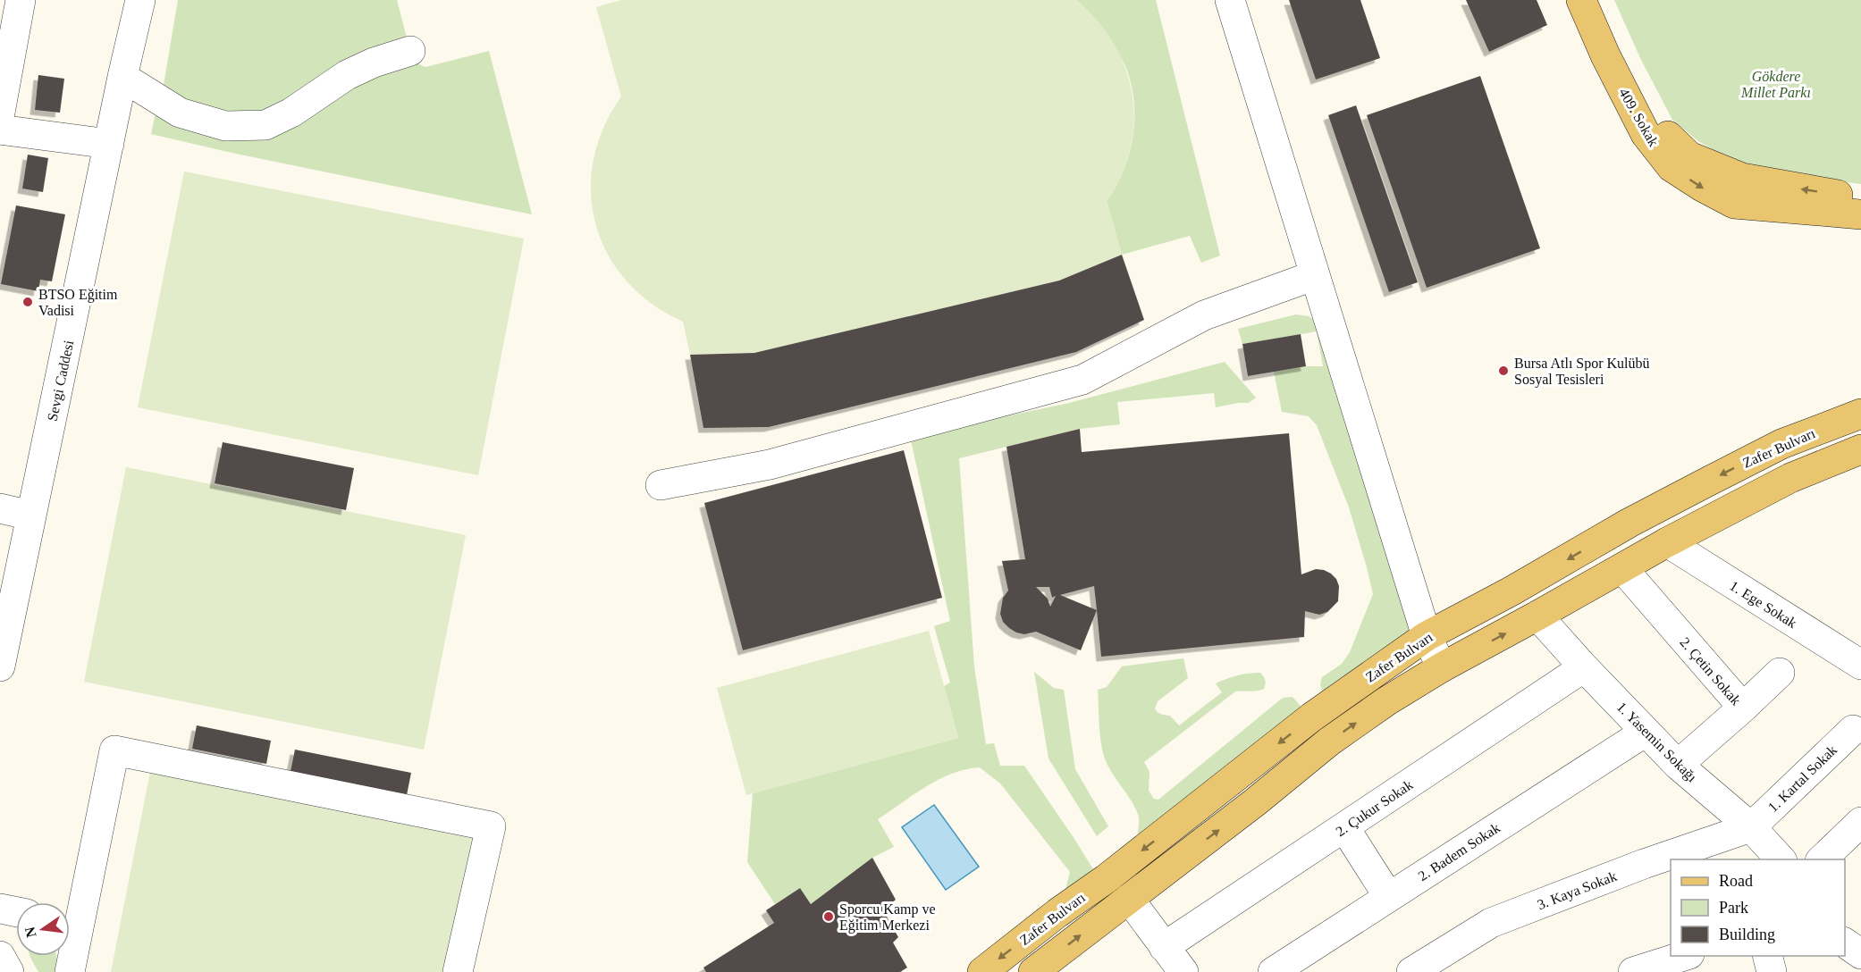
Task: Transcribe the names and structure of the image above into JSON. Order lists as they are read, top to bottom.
{
  "streets": {
    "main road": ["409. Sokak", "Zafer Bulvarı"],
    "street": [
      "Sevgi Caddesi",
      "1. Ege Sokak",
      "2. Çetin Sokak",
      "1. Yasemin Sokağı",
      "1. Kartal Sokak",
      "2. Çukur Sokak",
      "2. Badem Sokak",
      "3. Kaya Sokak"
    ]
  },
  "crossings": [
    ["Zafer Bulvarı", "1. Ege Sokak"],
    ["Zafer Bulvarı", "2. Çetin Sokak"],
    ["Zafer Bulvarı", "1. Yasemin Sokağı"],
    ["2. Çetin Sokak", "1. Yasemin Sokağı"],
    ["1. Yasemin Sokağı", "1. Kartal Sokak"],
    ["1. Yasemin Sokağı", "2. Çukur Sokak"],
    ["1. Yasemin Sokağı", "2. Badem Sokak"],
    ["1. Yasemin Sokağı", "3. Kaya Sokak"],
    ["1. Kartal Sokak", "3. Kaya Sokak"]
  ],
  "parks": ["Gökdere Millet Parkı"],
  "places": ["BTSO Eğitim Vadisi", "Bursa Atlı Spor Kulübü Sosyal Tesisleri", "Sporcu Kamp ve Eğitim Merkezi"],
  "legend": ["Road", "Park", "Building"],
  "north": "left"
}
